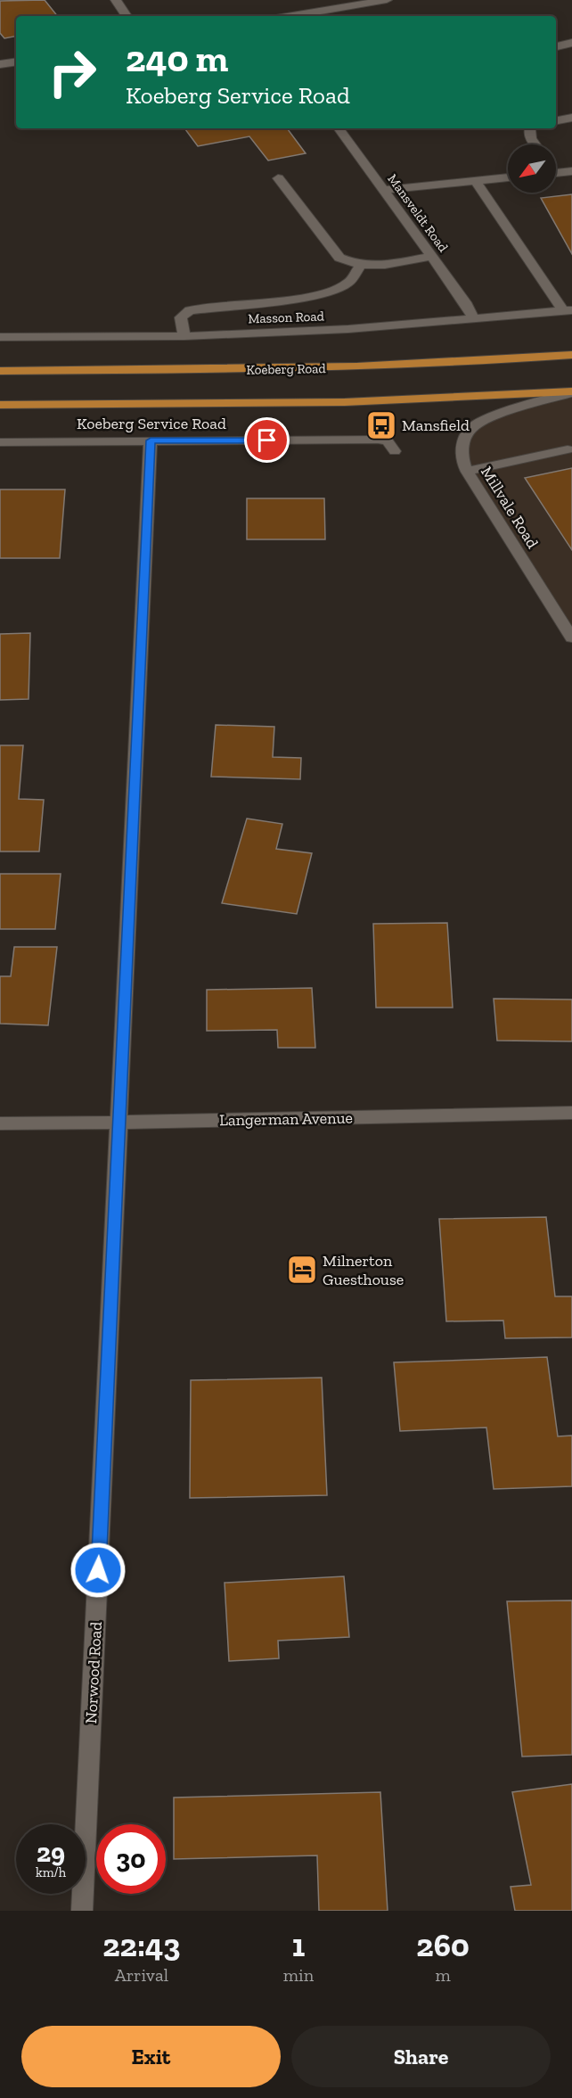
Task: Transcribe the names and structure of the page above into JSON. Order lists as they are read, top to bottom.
{
  "streets": {
    "main road": ["Koeberg Road"],
    "street": [
      "Mansveldt Road",
      "Masson Road",
      "Koeberg Service Road",
      "Millvale Road",
      "Langerman Avenue",
      "Norwood Road"
    ]
  },
  "crossings": [
    ["Mansveldt Road", "Masson Road"],
    ["Koeberg Service Road", "Norwood Road"],
    ["Langerman Avenue", "Norwood Road"]
  ],
  "places": {
    "bus stop": ["Mansfield"],
    "hotel": ["Milnerton Guesthouse"]
  },
  "north": "bottom left",
  "page": {
    "turn": ["240 m", "Koeberg Service Road"],
    "speed": "29 km/h",
    "limit": "30",
    "eta": [
      "22:43",
      "Arrival",
      "1",
      "min",
      "260",
      "m"
    ],
    "buttons": ["Exit", "Share"]
  }
}
